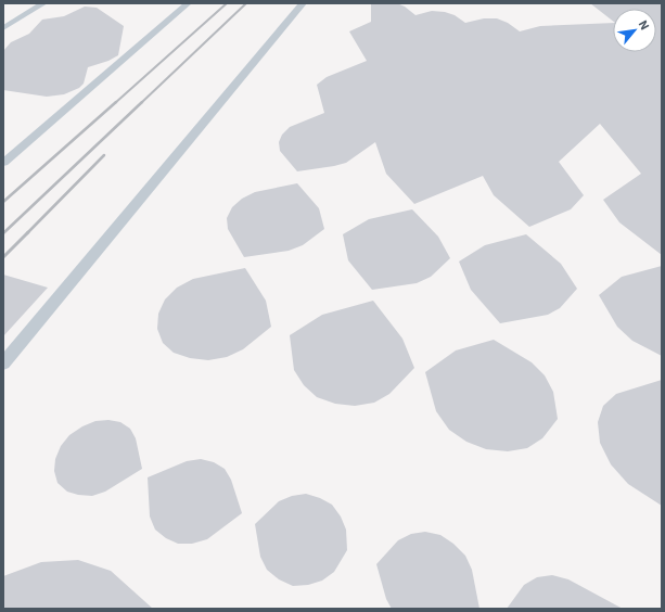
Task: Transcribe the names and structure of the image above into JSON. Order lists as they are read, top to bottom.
{
  "north": "top right"
}
